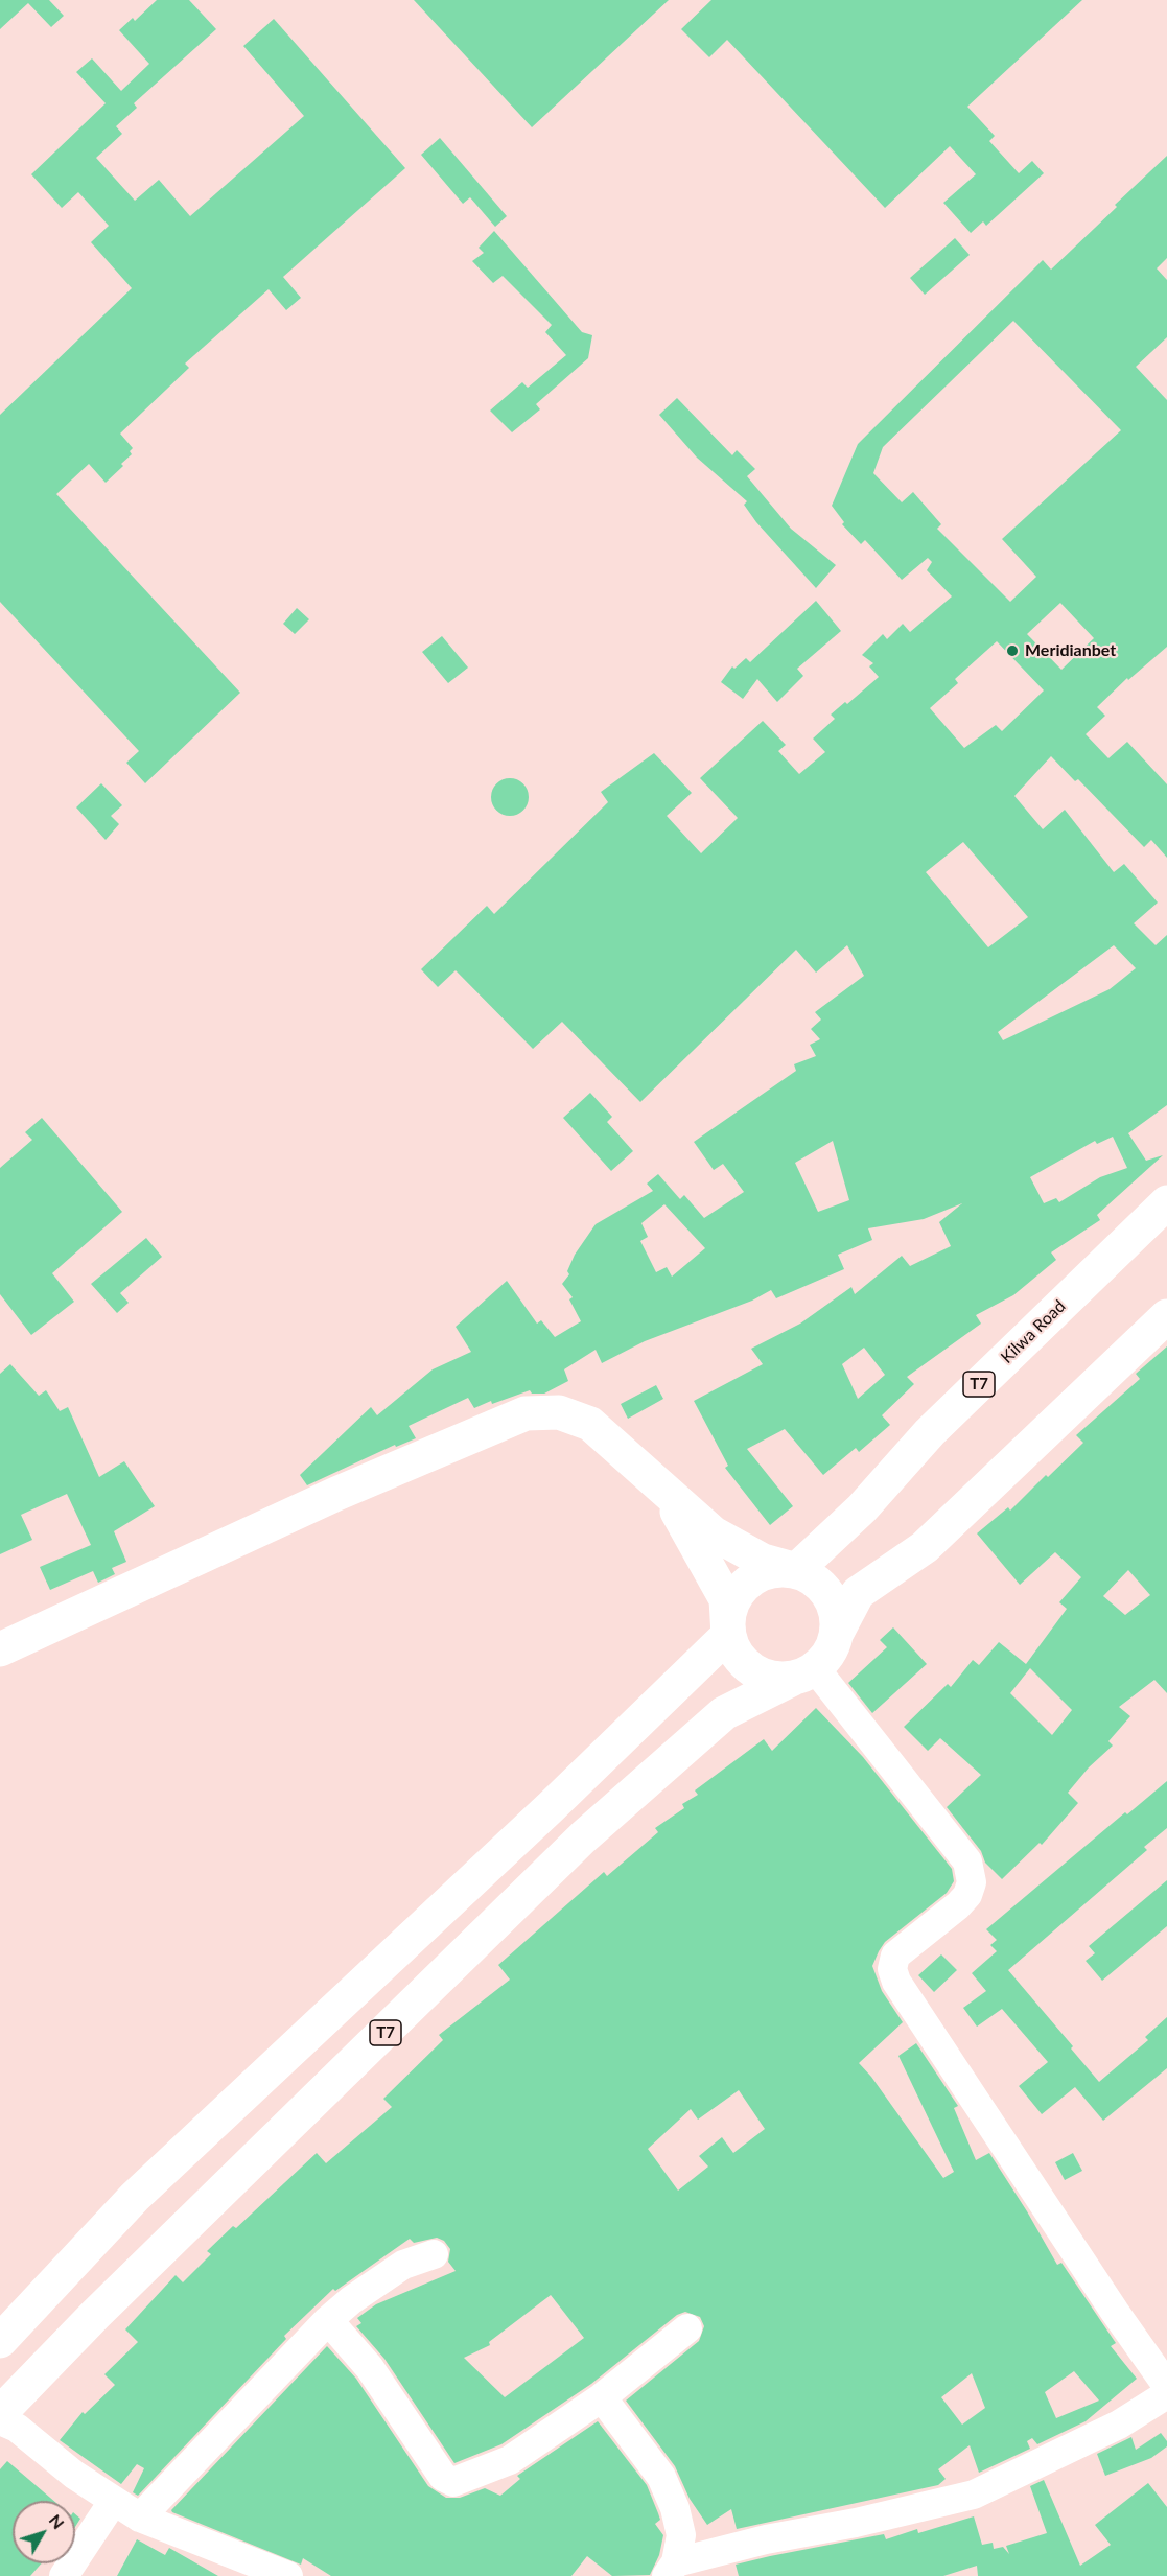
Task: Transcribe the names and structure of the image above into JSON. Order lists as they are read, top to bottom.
{
  "streets": {
    "main road": ["Kilwa Road", "T7"]
  },
  "places": ["Meridianbet"],
  "north": "top right"
}
